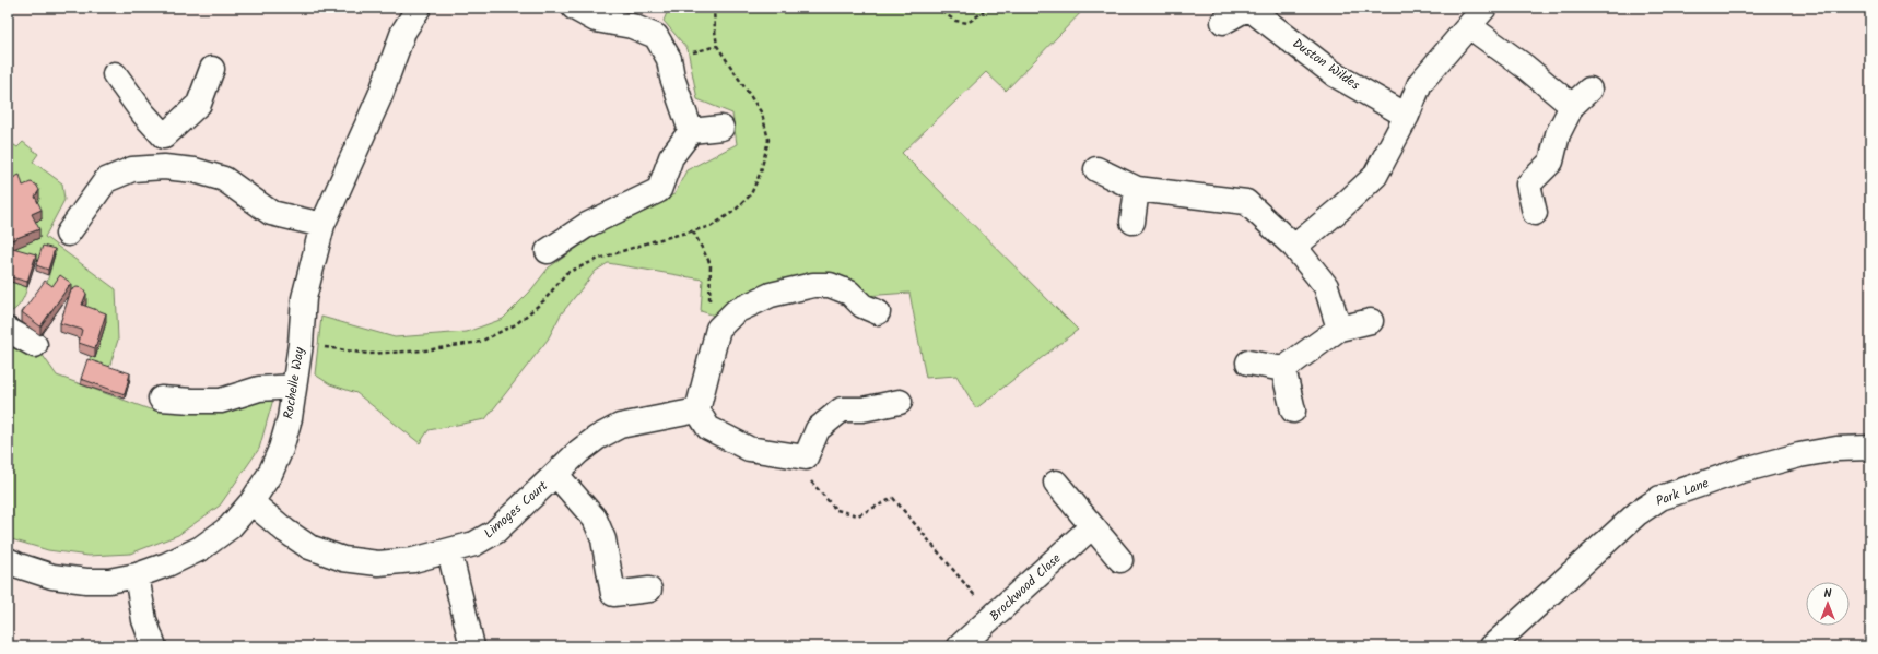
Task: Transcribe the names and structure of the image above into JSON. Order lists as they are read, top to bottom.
{
  "streets": {
    "street": [
      "Duston Wildes",
      "Rochelle Way",
      "Park Lane",
      "Limoges Court",
      "Brockwood Close"
    ]
  },
  "crossings": [
    ["Rochelle Way", "Limoges Court"]
  ],
  "north": "top"
}
